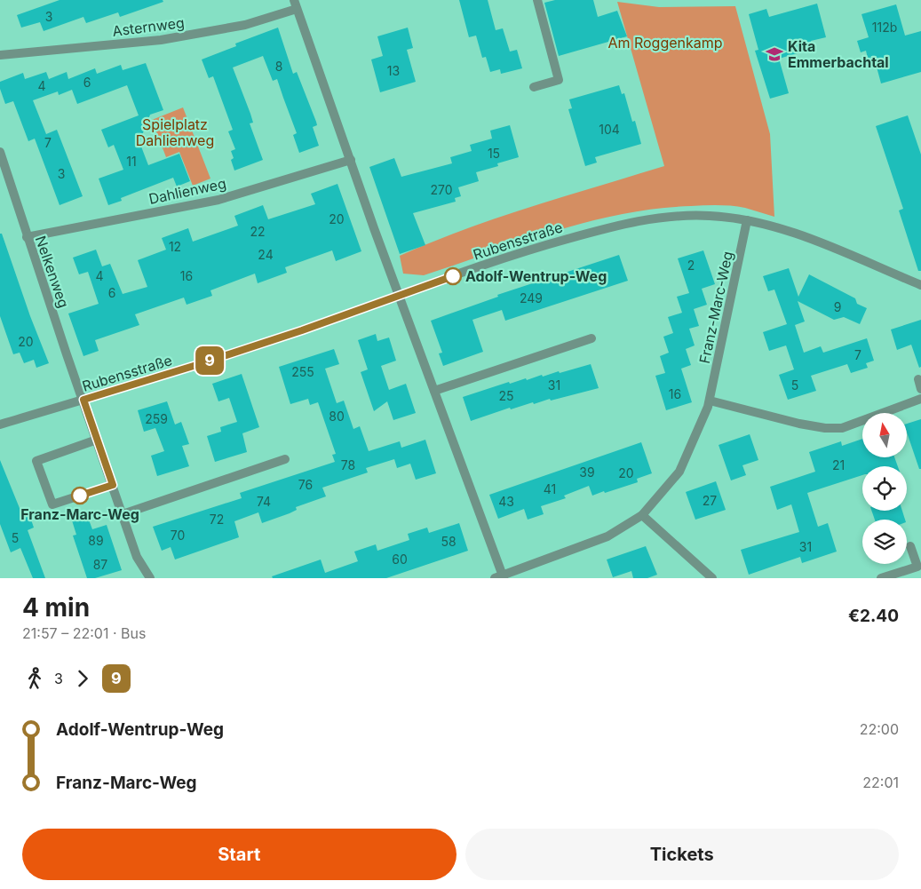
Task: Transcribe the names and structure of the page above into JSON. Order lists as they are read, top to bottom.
{
  "streets": {
    "street": [
      "Asternweg",
      "Dahlienweg",
      "Rubensstraße",
      "Nelkenweg",
      "Franz-Marc-Weg"
    ]
  },
  "crossings": [
    ["Dahlienweg", "Nelkenweg"],
    ["Rubensstraße", "Nelkenweg"],
    ["Rubensstraße", "Franz-Marc-Weg"]
  ],
  "parks": ["Am Roggenkamp", "Spielplatz Dahlienweg"],
  "places": {
    "school or university": ["Kita Emmerbachtal"],
    "other": ["Adolf-Wentrup-Weg", "Franz-Marc-Weg"]
  },
  "lines": ["bus line 9"],
  "house_numbers": [
    "3",
    "112b",
    "8",
    "13",
    "6",
    "4",
    "104",
    "7",
    "15",
    "11",
    "3",
    "270",
    "20",
    "22",
    "12",
    "24",
    "2",
    "4",
    "16",
    "6",
    "249",
    "9",
    "20",
    "7",
    "255",
    "31",
    "5",
    "16",
    "25",
    "80",
    "259",
    "78",
    "21",
    "39",
    "20",
    "76",
    "41",
    "27",
    "74",
    "43",
    "72",
    "70",
    "5",
    "89",
    "58",
    "31",
    "60",
    "87"
  ],
  "north": "top",
  "page": {
    "on_map": "9",
    "heading": ["4 min", "21:57 – 22:01 · Bus", "€2.40"],
    "legs": ["3", "9"],
    "list": [
      {
        "name": "Adolf-Wentrup-Weg",
        "value": "22:00"
      },
      {
        "name": "Franz-Marc-Weg",
        "value": "22:01"
      }
    ],
    "buttons": ["Start", "Tickets"]
  }
}
